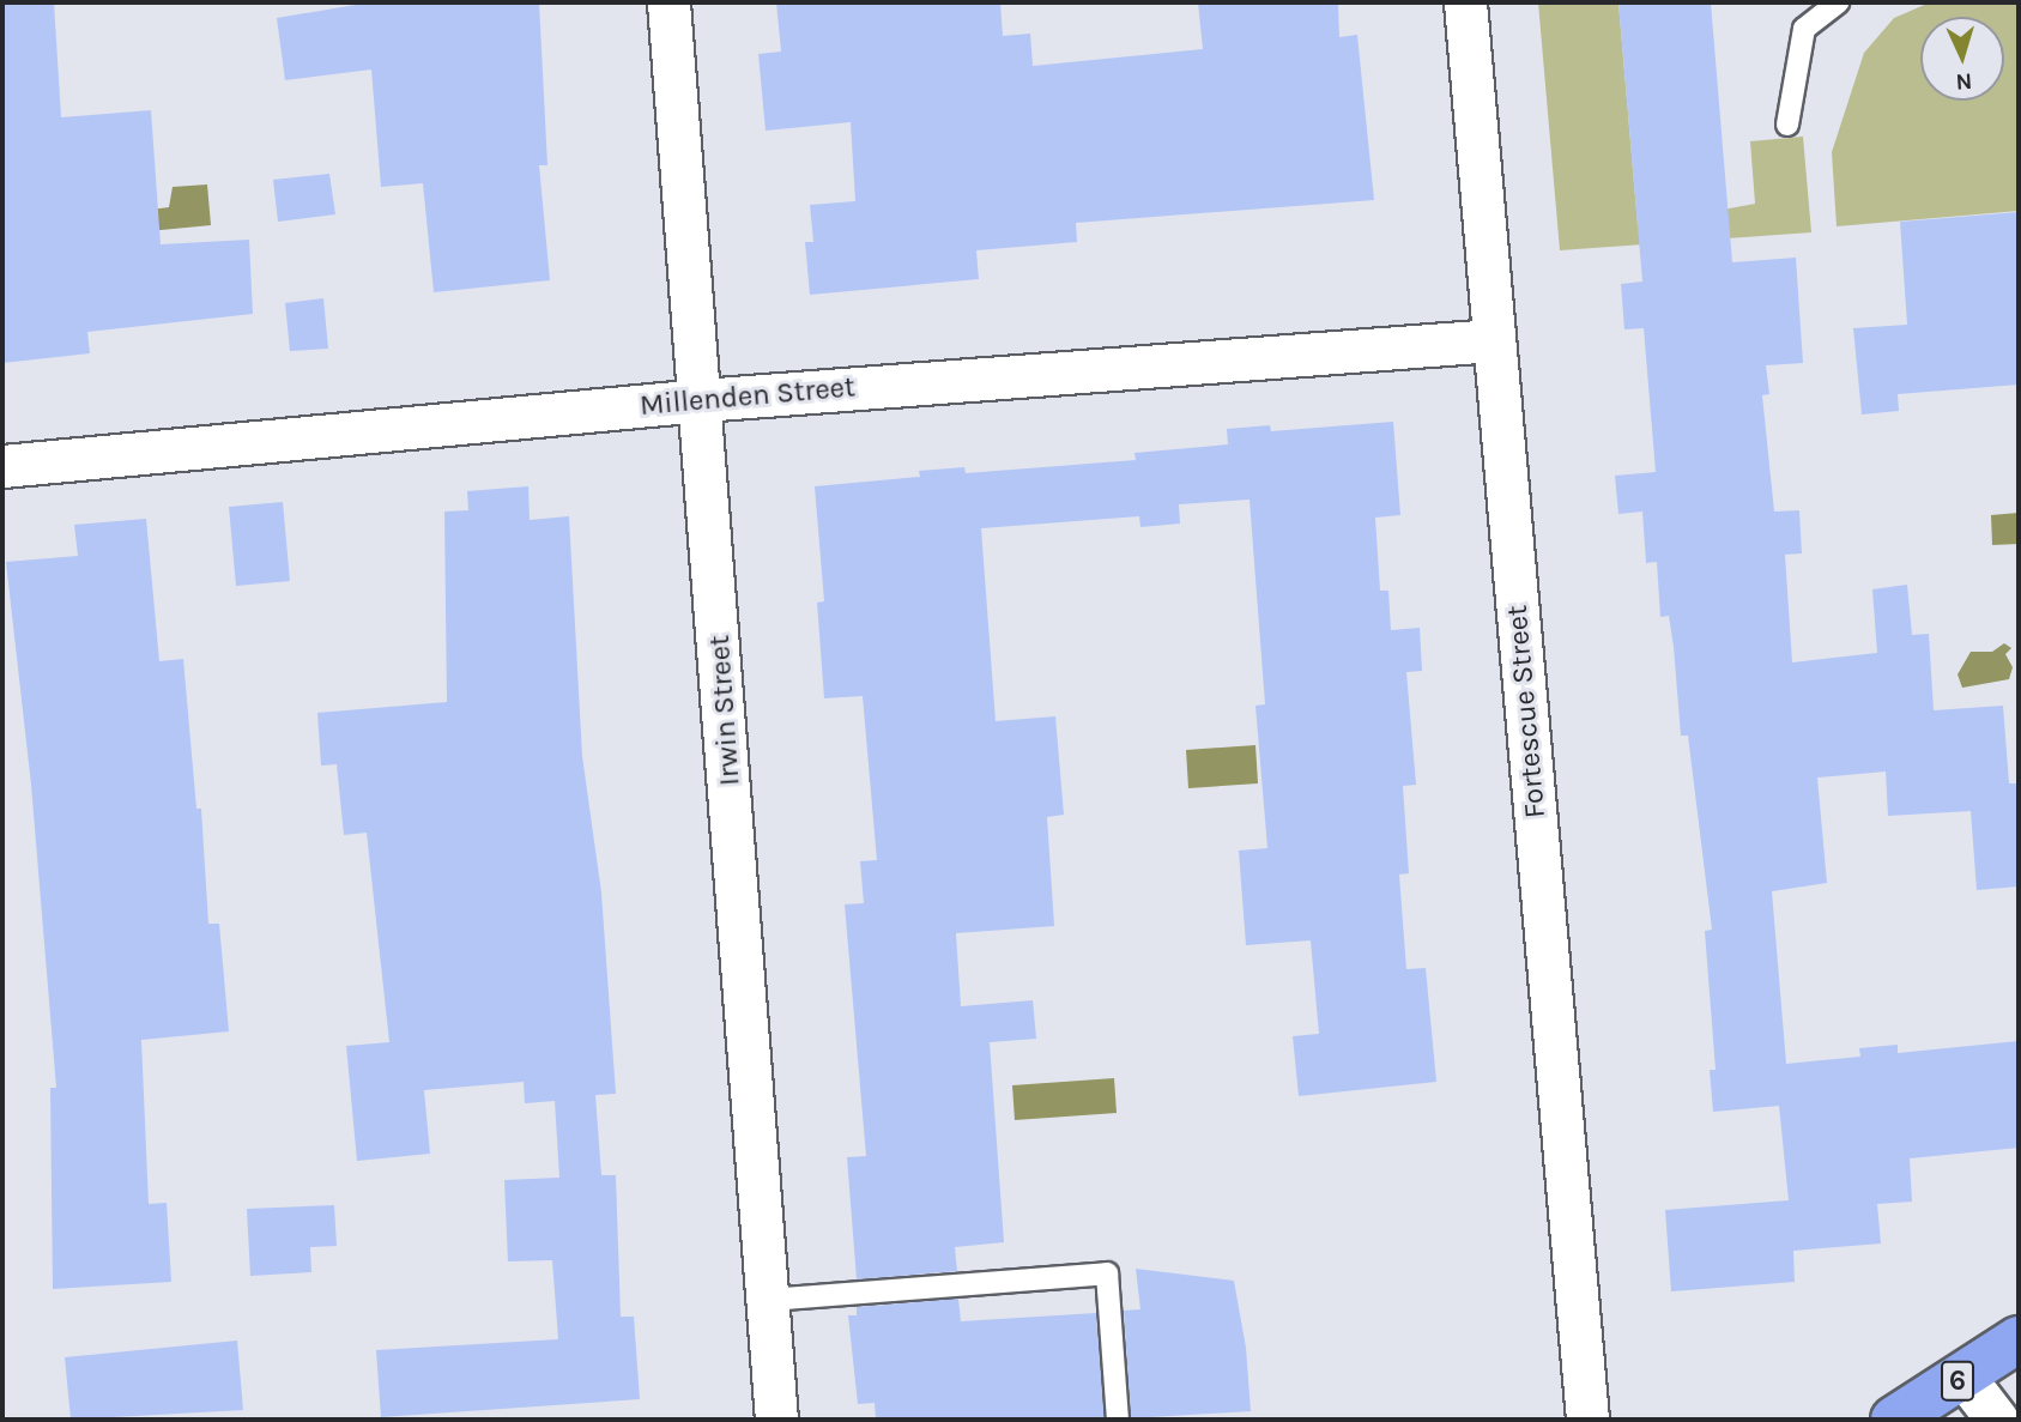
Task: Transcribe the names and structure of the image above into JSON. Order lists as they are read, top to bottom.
{
  "streets": {
    "highway": ["6"],
    "street": ["Millenden Street", "Irwin Street", "Fortescue Street"]
  },
  "crossings": [
    ["Millenden Street", "Irwin Street"],
    ["Millenden Street", "Fortescue Street"]
  ],
  "north": "bottom"
}
